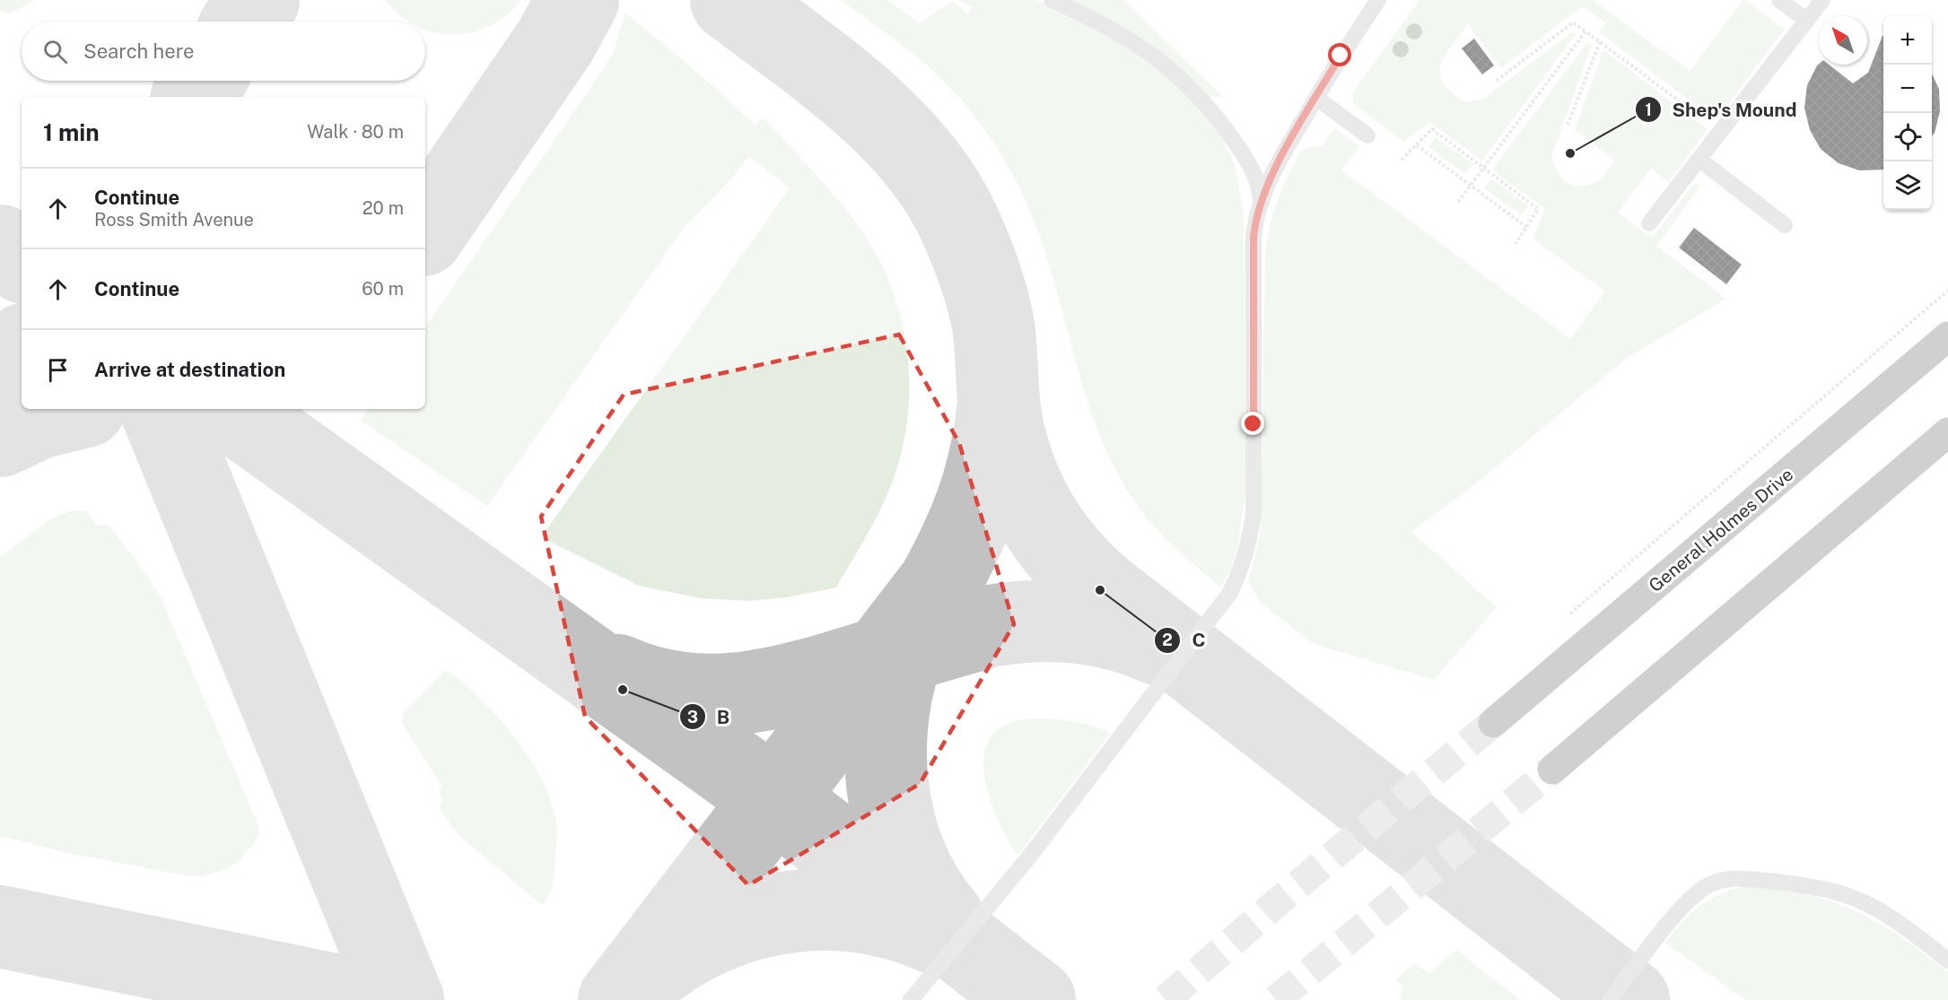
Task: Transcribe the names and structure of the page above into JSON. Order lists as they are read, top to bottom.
{
  "streets": {
    "highway": ["General Holmes Drive"]
  },
  "places": ["Shep's Mound", "C", "B"],
  "north": "top left",
  "page": {
    "map_buttons": ["+", "−"],
    "search": "Search here",
    "heading": ["1 min", "Walk · 80 m"],
    "list": [
      ["Continue", "Ross Smith Avenue", "20 m"],
      ["Continue", "60 m"],
      "Arrive at destination"
    ]
  }
}
